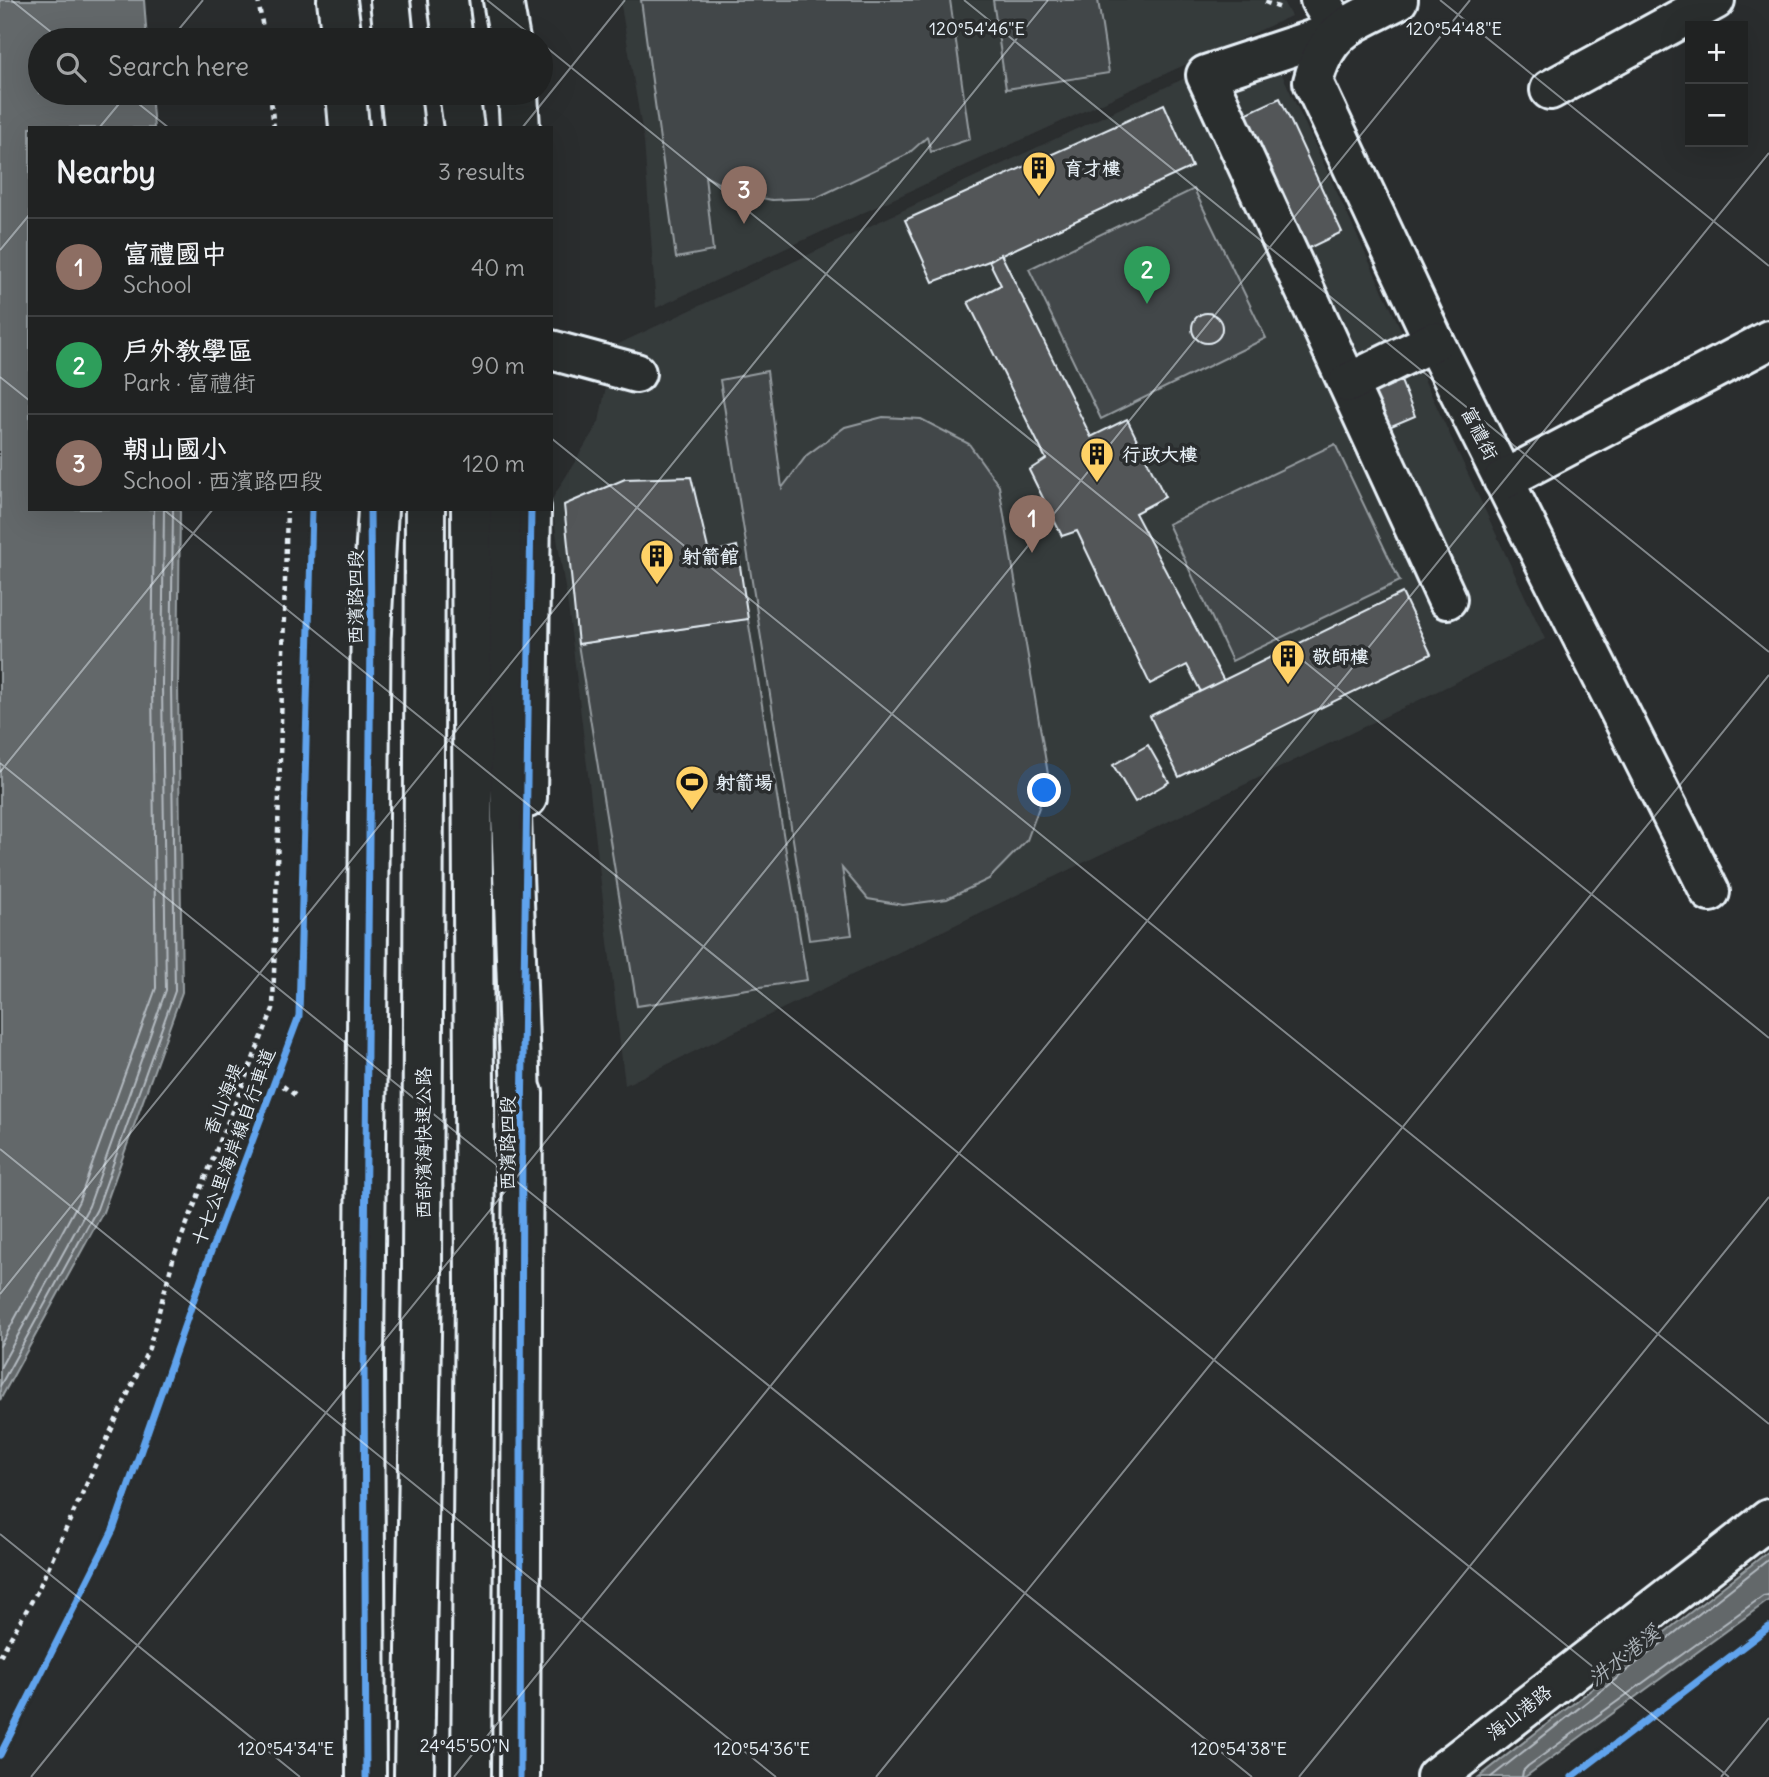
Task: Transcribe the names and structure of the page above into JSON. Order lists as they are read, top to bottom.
{
  "streets": {
    "main road": [
      "富禮街",
      "西濱路四段",
      "西部濱海快速公路",
      "海山港路"
    ],
    "path": ["香山海堤"],
    "cycle path": ["十七公里海岸線自行車道"]
  },
  "water": ["汫水港溪"],
  "places": {
    "building": [
      "育才樓",
      "行政大樓",
      "射箭館",
      "敬師樓"
    ],
    "sports": ["射箭場"]
  },
  "page": {
    "map_buttons": ["+", "−"],
    "search": "Search here",
    "heading": ["Nearby", "3 results"],
    "pins": ["3", "2", "1"],
    "list": [
      {
        "mark": "1",
        "name": "富禮國中",
        "note": "School",
        "value": "40 m"
      },
      {
        "mark": "2",
        "name": "戶外教學區",
        "note": "Park · 富禮街",
        "value": "90 m"
      },
      {
        "mark": "3",
        "name": "朝山國小",
        "note": "School · 西濱路四段",
        "value": "120 m"
      }
    ]
  },
  "coordinates": [
    "120°54'46\"E",
    "120°54'48\"E",
    "24°45'50\"N",
    "120°54'34\"E",
    "120°54'36\"E",
    "120°54'38\"E"
  ]
}
